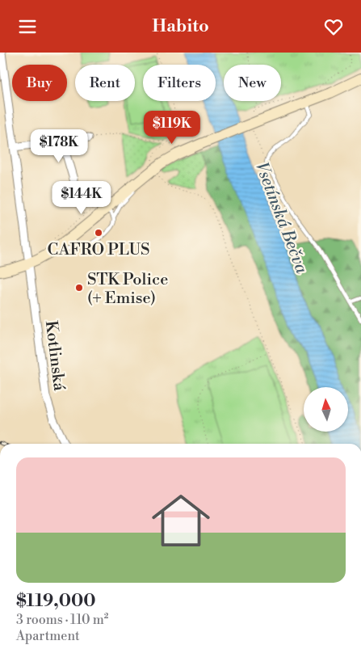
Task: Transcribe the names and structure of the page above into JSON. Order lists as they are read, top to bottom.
{
  "streets": {
    "street": ["Kotlinská"]
  },
  "water": ["Vsetínská Bečva"],
  "places": ["CAFRO PLUS", "STK Police (+ Emise)"],
  "north": "top",
  "page": {
    "header": "Habito",
    "chip": [
      "Buy",
      "Rent",
      "Filters",
      "New"
    ],
    "price": ["$119K", "$178K", "$144K"],
    "list": [
      {
        "name": "$119,000",
        "note": "3 rooms · 110 m² · Apartment"
      }
    ]
  }
}
